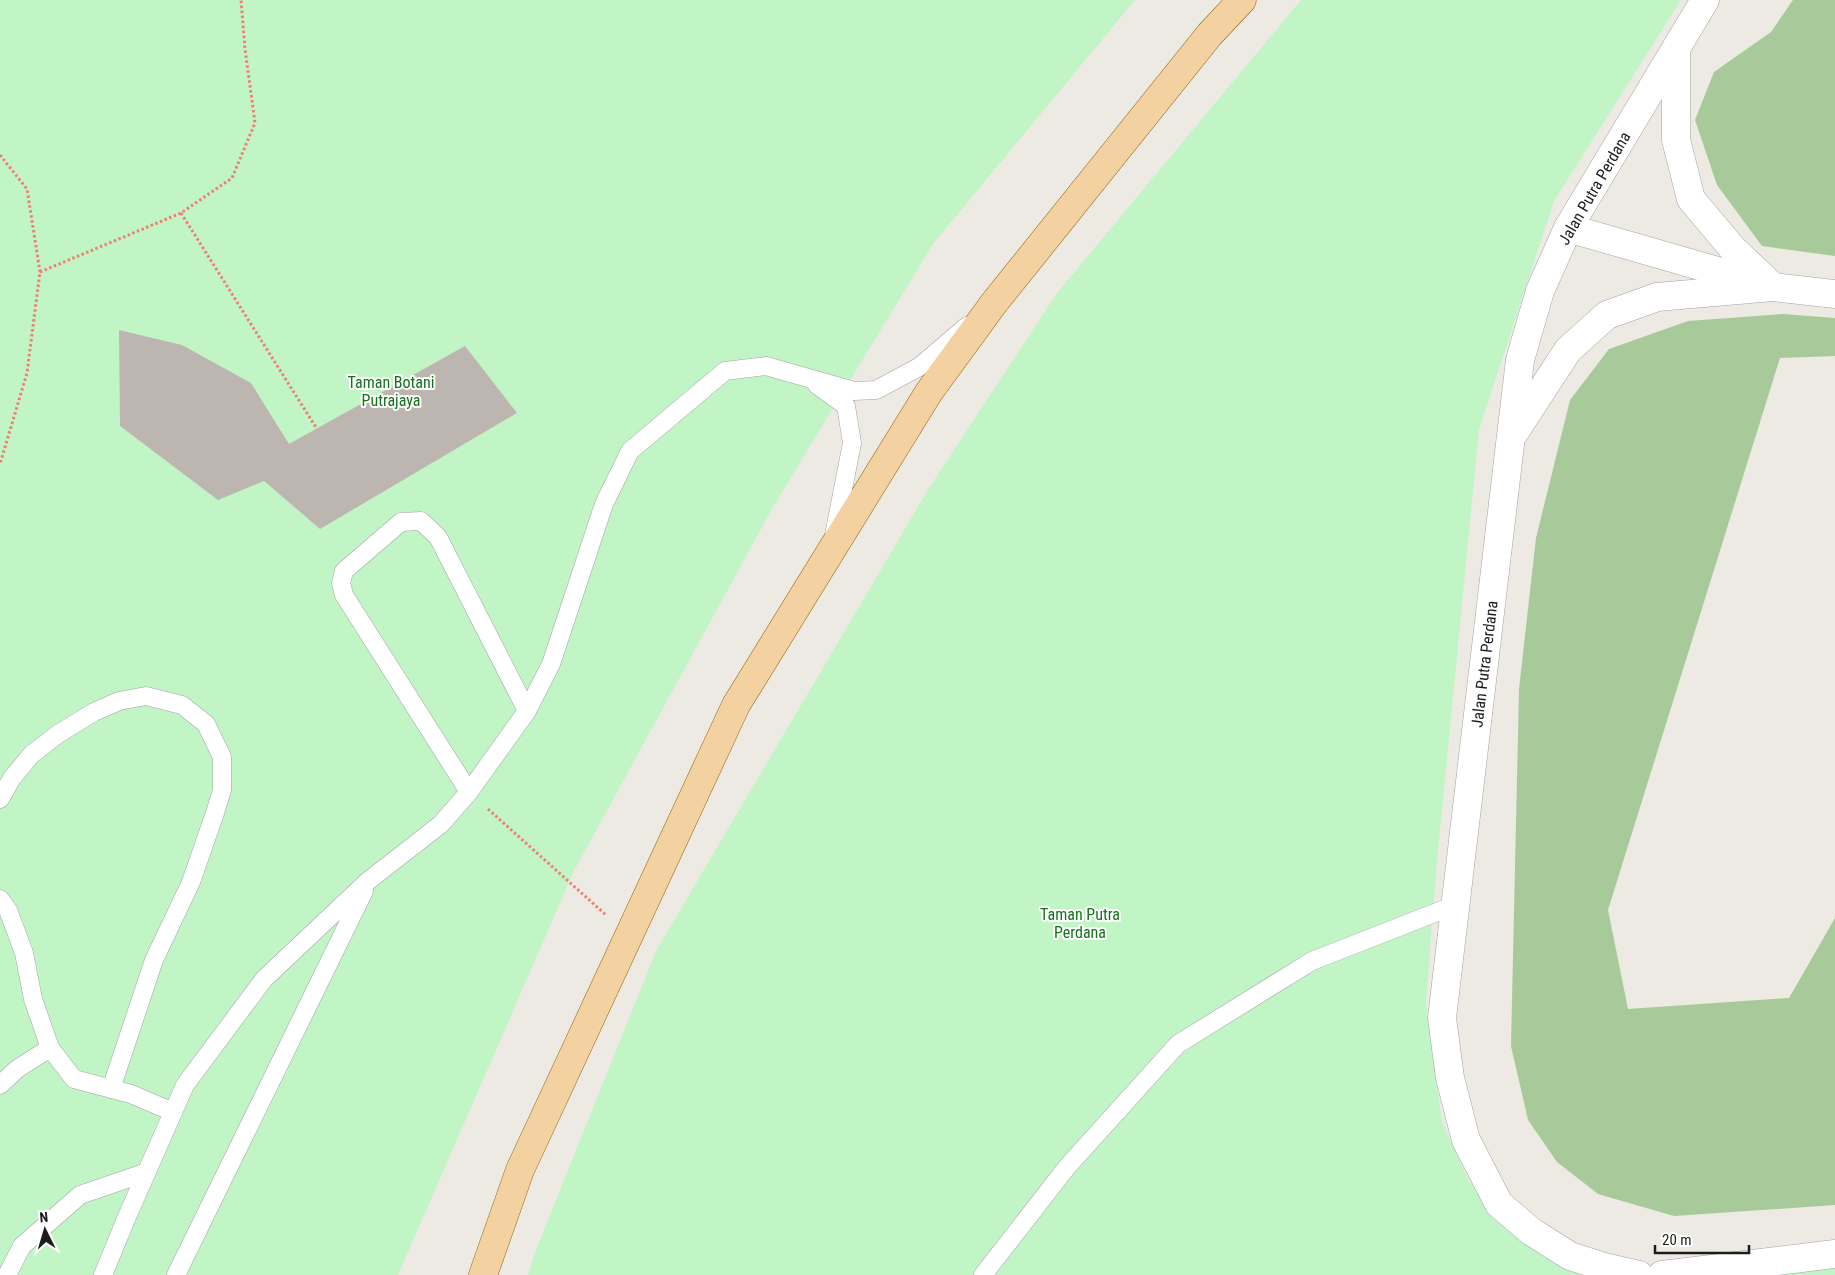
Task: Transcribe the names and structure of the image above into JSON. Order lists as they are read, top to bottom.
{
  "streets": {
    "street": ["Jalan Putra Perdana"]
  },
  "parks": ["Taman Botani Putrajaya", "Taman Putra Perdana"],
  "scale_bar": "20 m",
  "north": "top"
}
